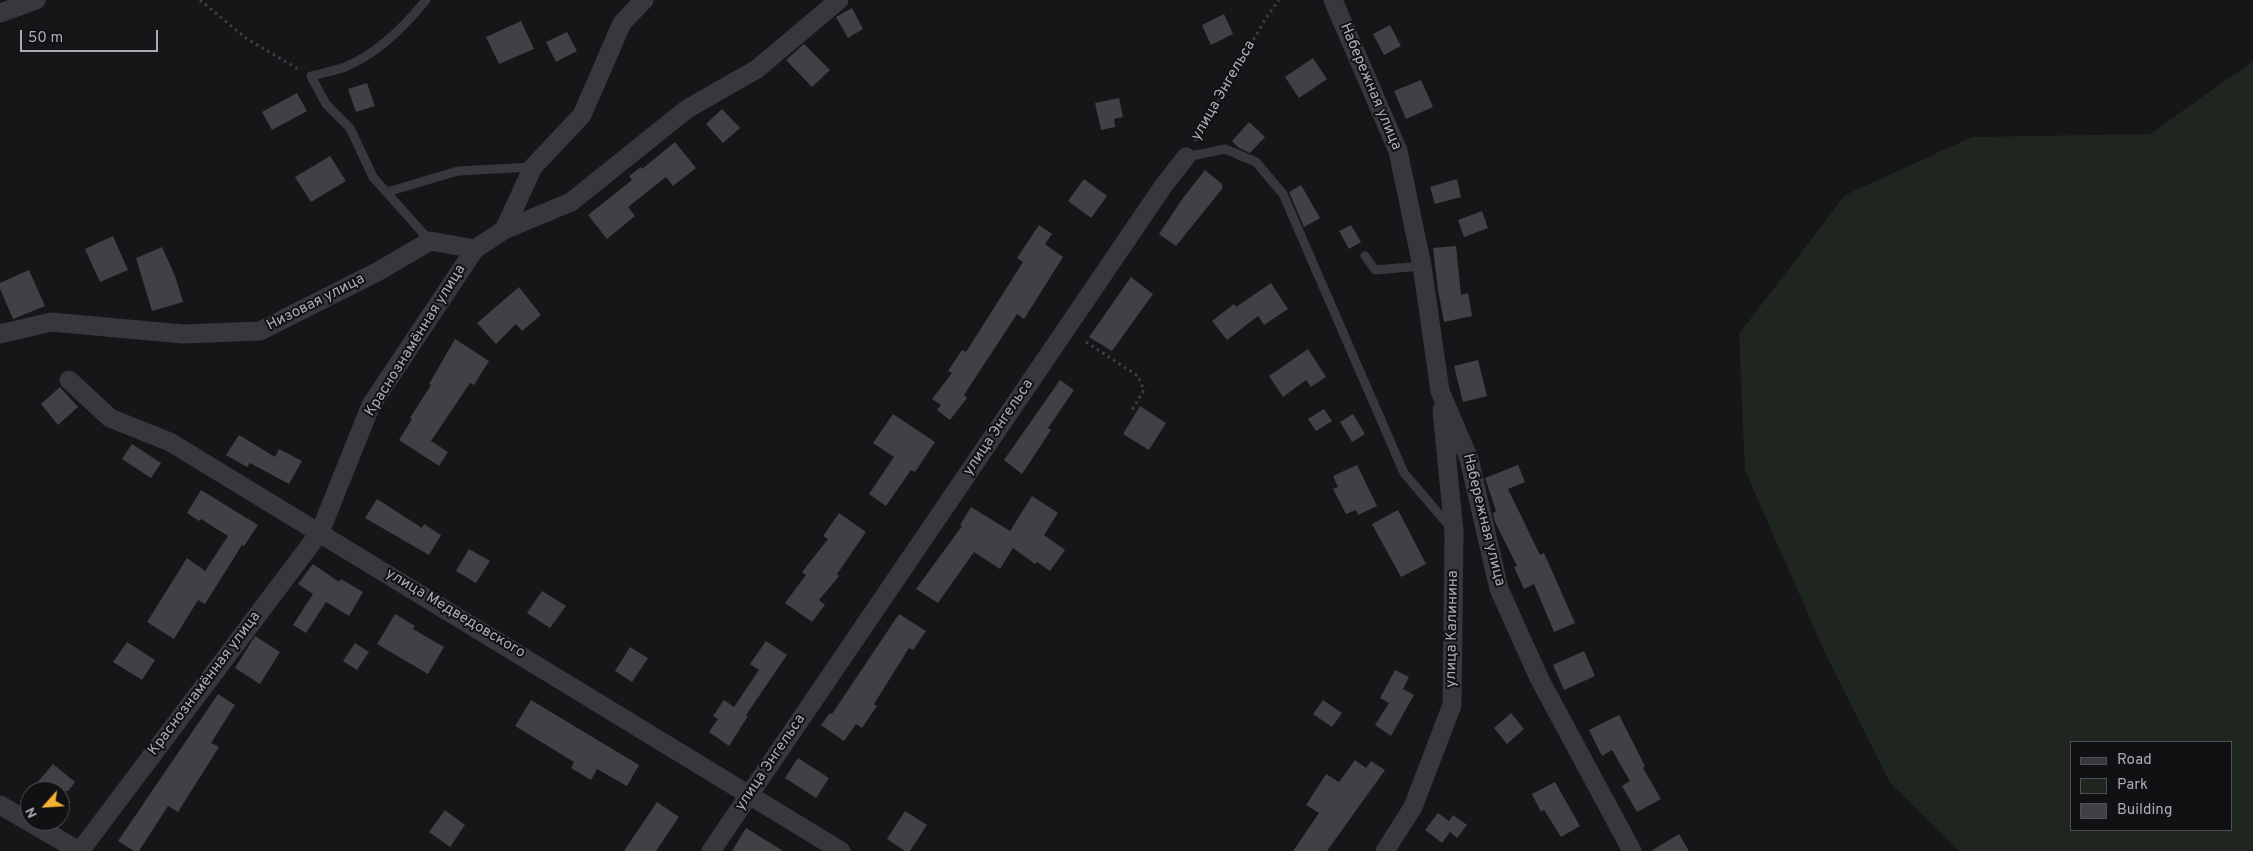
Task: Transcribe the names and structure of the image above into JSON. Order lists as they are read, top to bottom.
{
  "streets": {
    "street": [
      "Набережная улица",
      "улица Энгельса",
      "Низовая улица",
      "Краснознамённая улица",
      "улица Медведовского",
      "улица Калинина"
    ]
  },
  "crossings": [
    ["Набережная улица", "улица Калинина"],
    ["улица Энгельса", "улица Медведовского"],
    ["Краснознамённая улица", "улица Медведовского"]
  ],
  "legend": ["Road", "Park", "Building"],
  "scale_bar": "50 m",
  "north": "bottom left"
}
